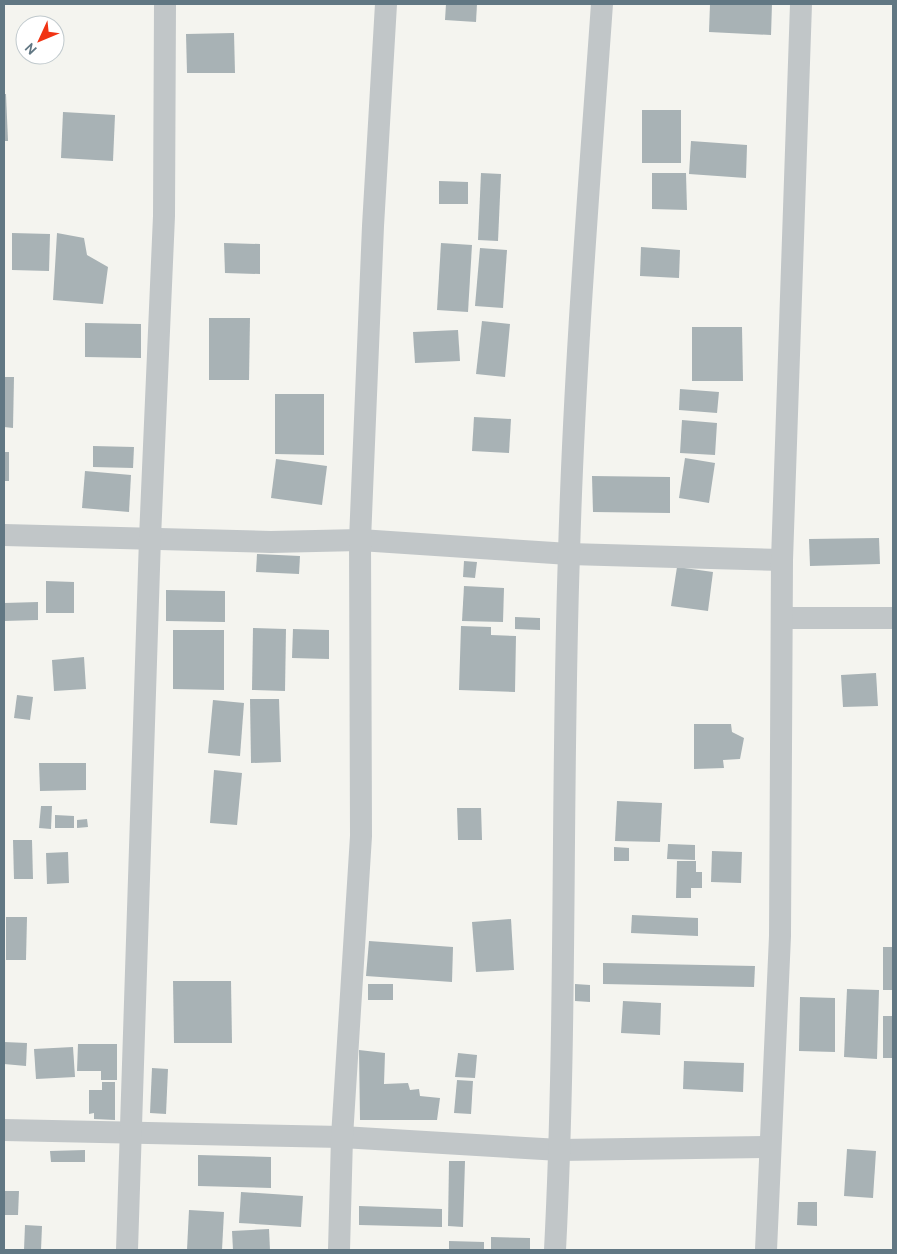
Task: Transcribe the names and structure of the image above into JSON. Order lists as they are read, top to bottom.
{
  "north": "bottom left"
}
